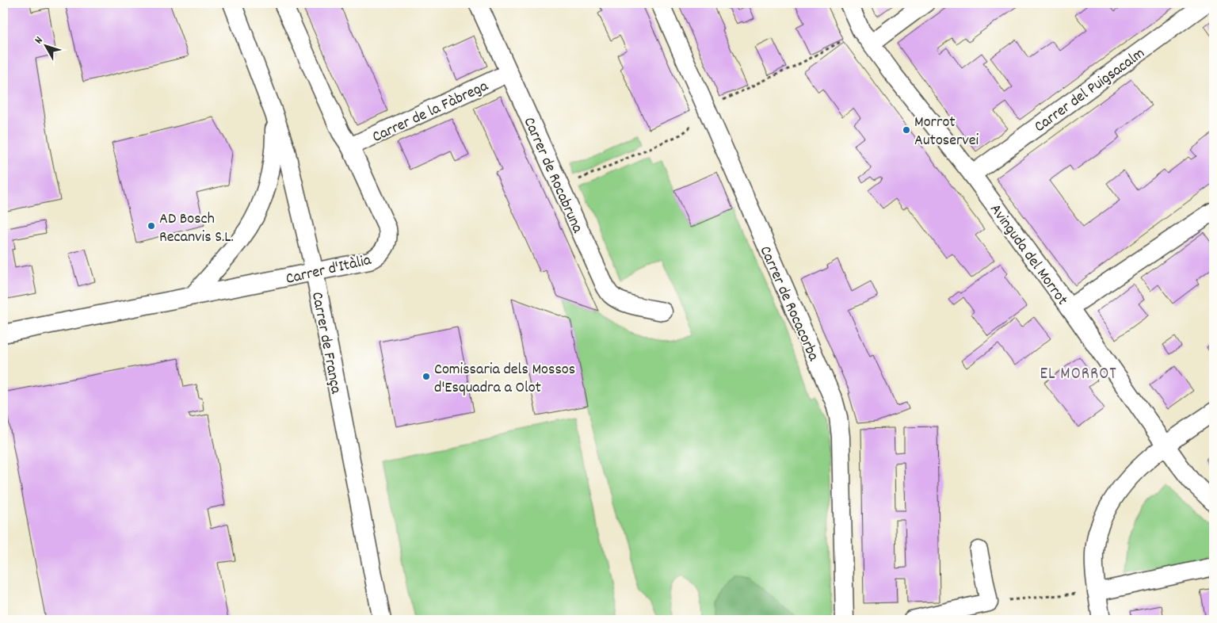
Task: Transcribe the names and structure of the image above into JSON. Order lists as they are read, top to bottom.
{
  "streets": {
    "street": [
      "Carrer del Puigsacalm",
      "Carrer de la Fàbrega",
      "Carrer de Rocabruna",
      "Avinguda del Morrot",
      "Carrer d'Itàlia",
      "Carrer de Rocacorba",
      "Carrer de França"
    ]
  },
  "crossings": [
    ["Carrer del Puigsacalm", "Avinguda del Morrot"],
    ["Carrer de la Fàbrega", "Carrer de Rocabruna"],
    ["Carrer de la Fàbrega", "Carrer d'Itàlia"],
    ["Carrer d'Itàlia", "Carrer de França"]
  ],
  "districts": ["EL MORROT"],
  "places": ["Morrot Autoservei", "AD Bosch Recanvis S.L.", "Comissaria dels Mossos d'Esquadra a Olot"],
  "north": "top left"
}
